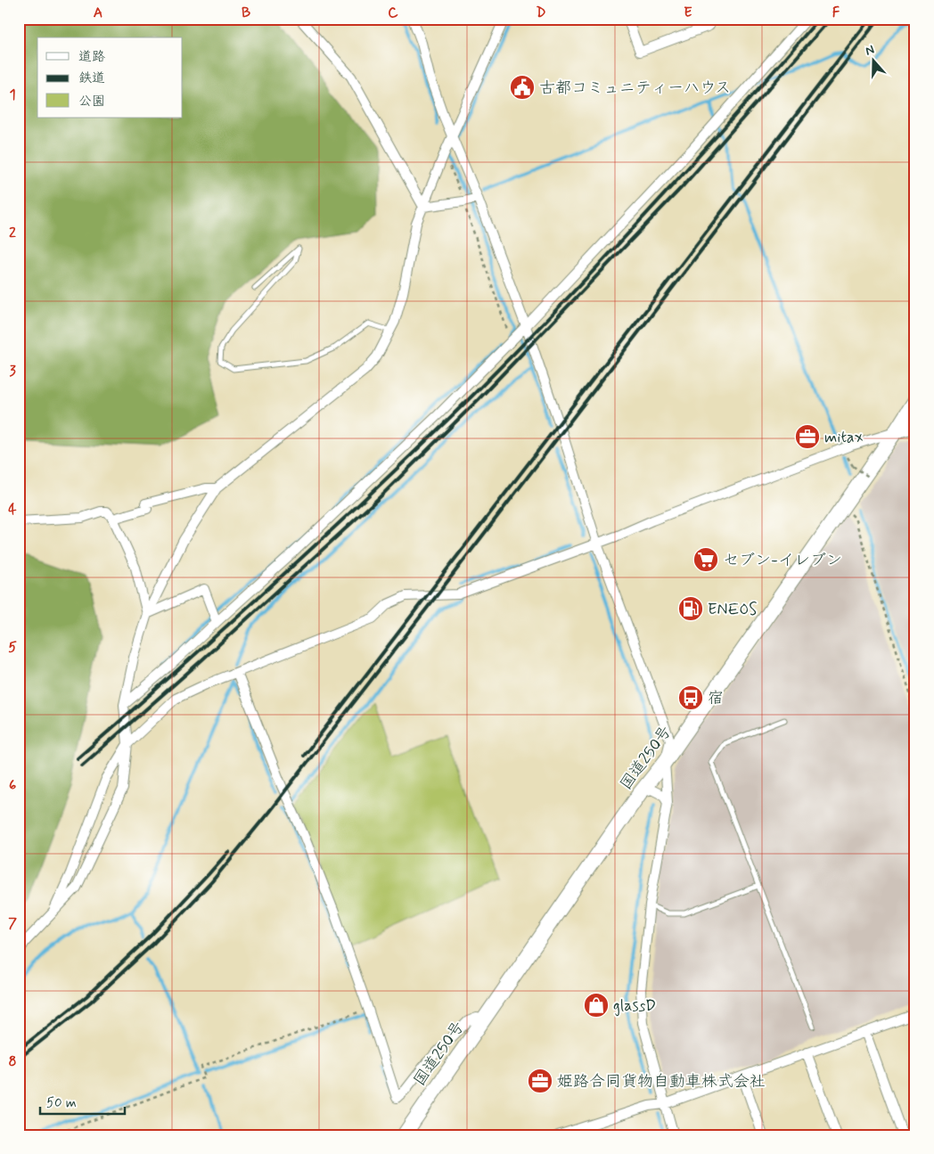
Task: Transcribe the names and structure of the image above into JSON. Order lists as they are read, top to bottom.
{
  "streets": {
    "main road": ["国道250号"]
  },
  "places": {
    "public building": ["古都コミュニティーハウス"],
    "office": ["mitax", "姫路合同貨物自動車株式会社"],
    "supermarket": ["セブン-イレブン"],
    "fuel station": ["ENEOS"],
    "bus stop": ["宿"],
    "shop": ["glassD"]
  },
  "legend": ["道路", "鉄道", "公園"],
  "scale_bar": "50 m",
  "north": "top",
  "grid": {
    "columns": [
      "A",
      "B",
      "C",
      "D",
      "E",
      "F"
    ],
    "rows": [
      "1",
      "2",
      "3",
      "4",
      "5",
      "6",
      "7",
      "8"
    ]
  }
}
